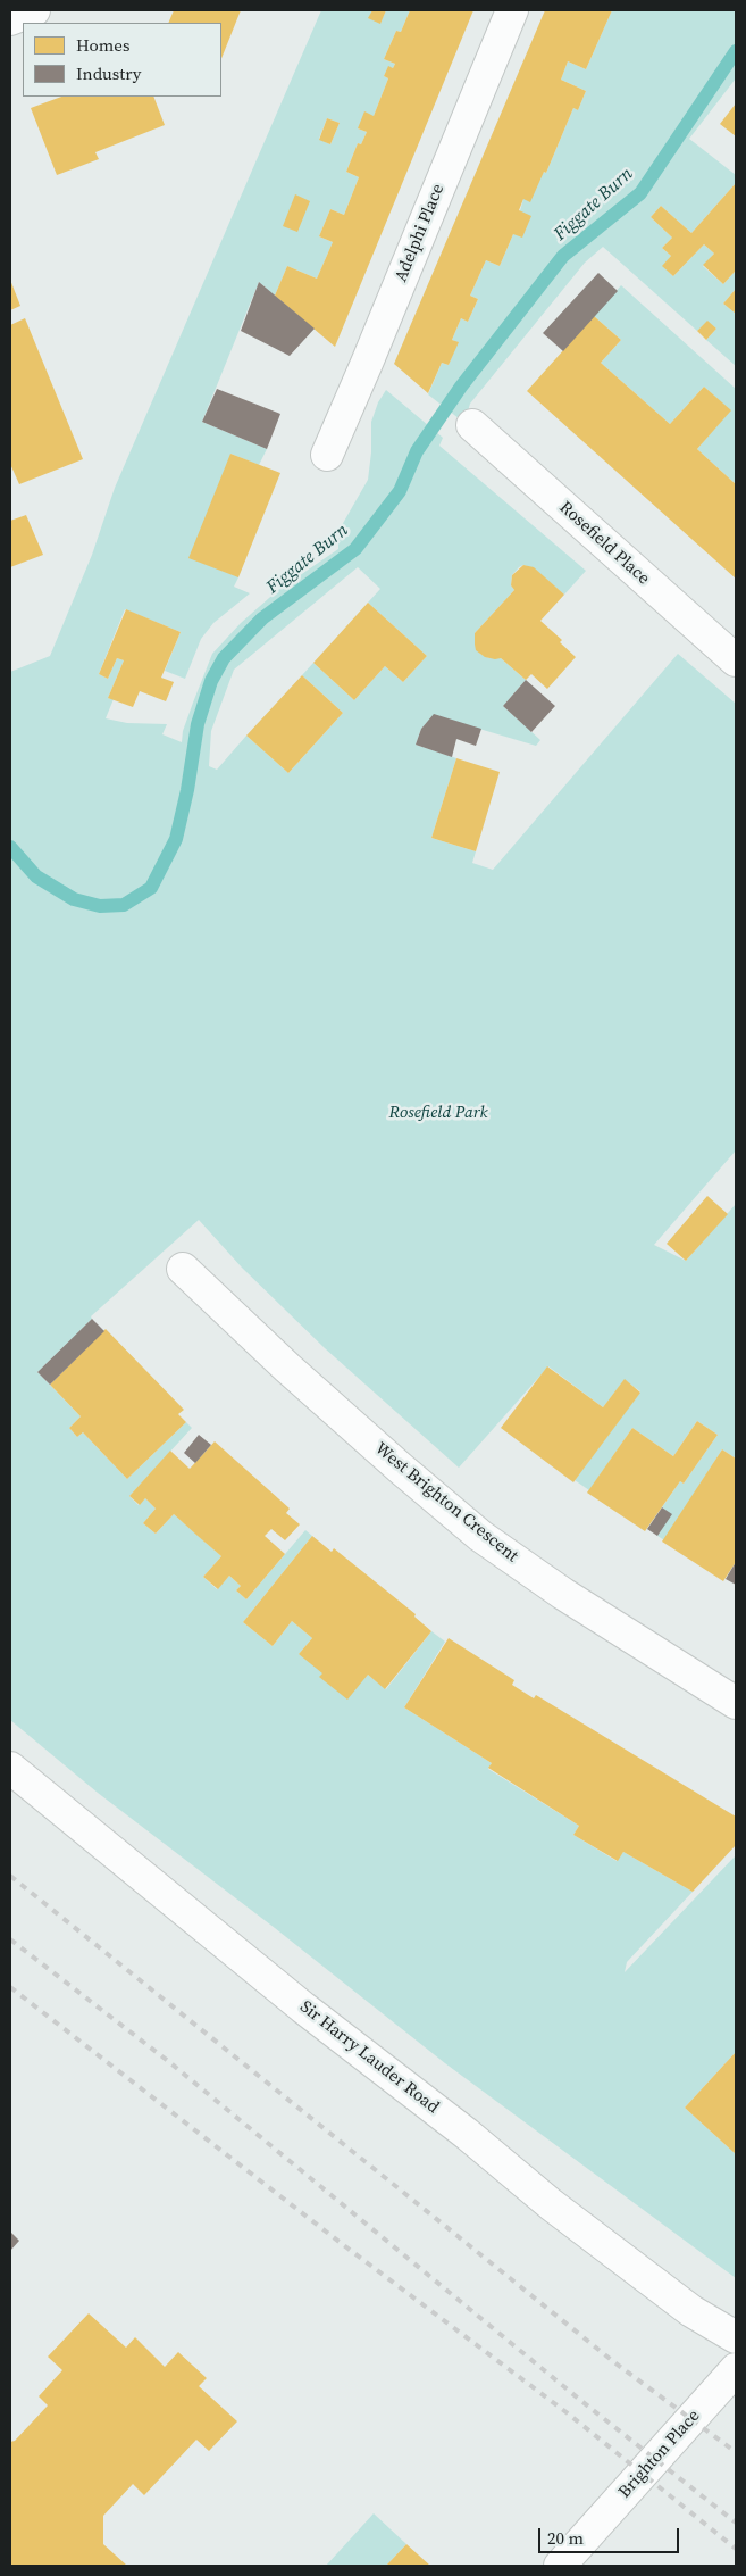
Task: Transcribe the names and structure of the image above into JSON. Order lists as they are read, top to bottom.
{
  "streets": {
    "street": [
      "Adelphi Place",
      "Rosefield Place",
      "West Brighton Crescent",
      "Sir Harry Lauder Road",
      "Brighton Place"
    ]
  },
  "water": ["Figgate Burn"],
  "parks": ["Rosefield Park"],
  "legend": ["Homes", "Industry"],
  "scale_bar": "20 m"
}
